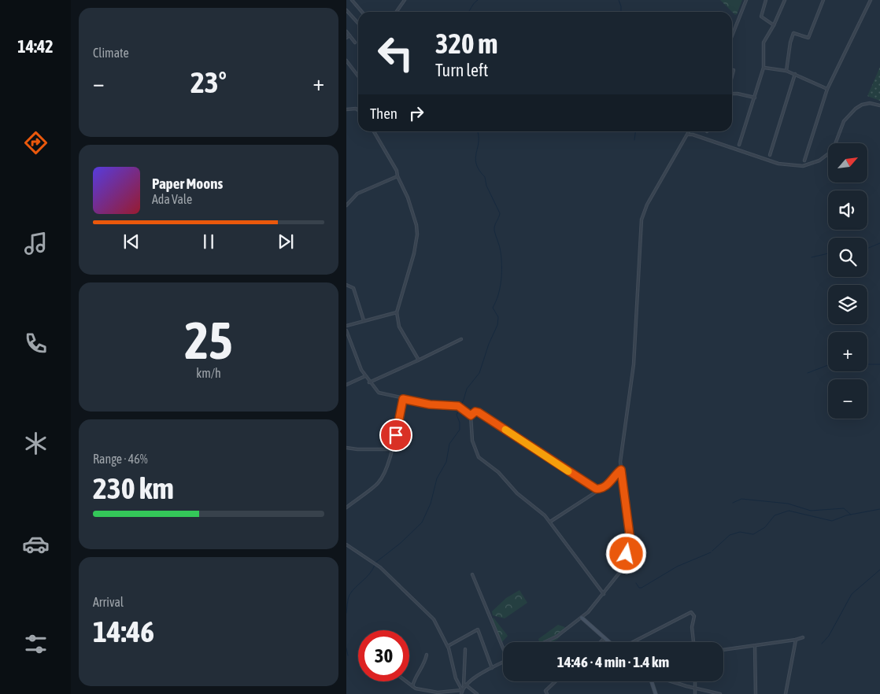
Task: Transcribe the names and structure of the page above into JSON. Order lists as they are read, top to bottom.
{
  "north": "top right",
  "page": {
    "tabs": "14:42",
    "tile": [
      "Climate",
      ["25", "km/h"],
      ["Range · 46%", "230 km"],
      ["Arrival", "14:46"]
    ],
    "turn": ["320 m", "Turn left"],
    "heat": ["−", "23°", "+"],
    "then": "Then",
    "map_buttons": ["+", "−"],
    "song": ["Paper Moons", "Ada Vale"],
    "limit": "30",
    "trip": "14:46 · 4 min · 1.4 km"
  }
}
